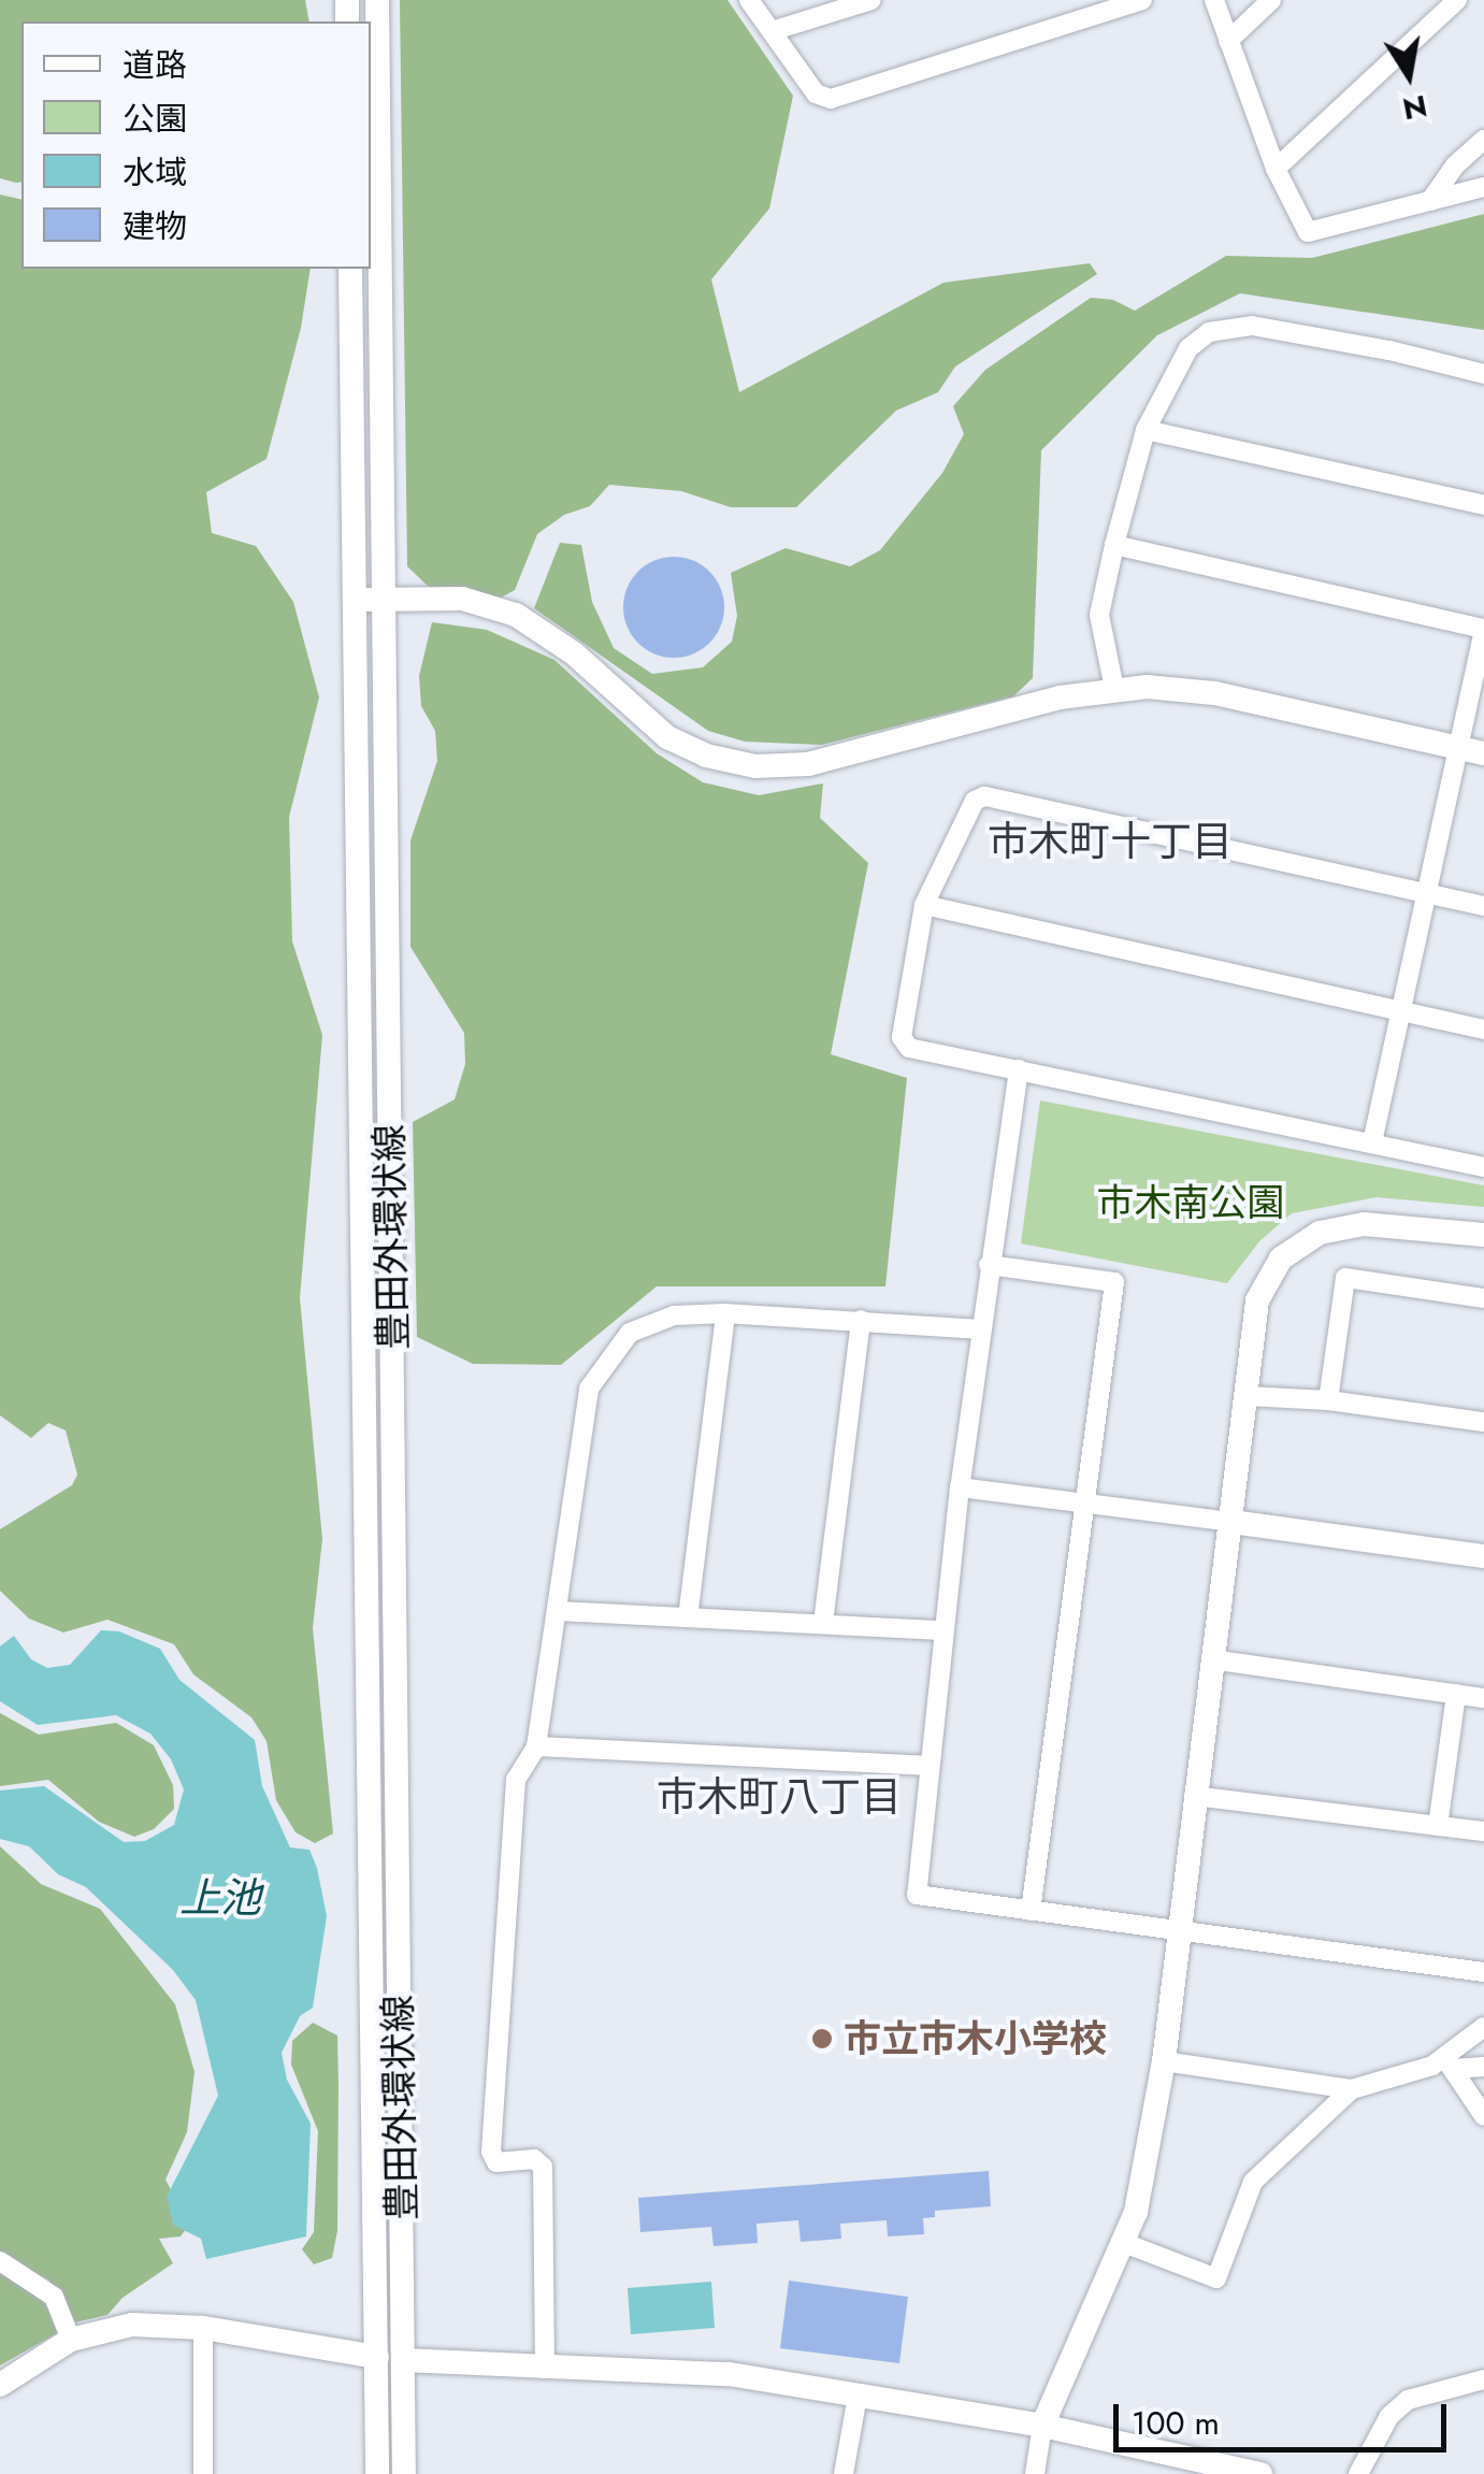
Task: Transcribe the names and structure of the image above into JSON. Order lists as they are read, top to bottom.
{
  "streets": {
    "street": ["豊田外環状線"]
  },
  "districts": ["市木町十丁目", "市木町八丁目"],
  "water": ["上池"],
  "parks": ["市木南公園"],
  "places": ["市立市木小学校"],
  "legend": [
    "道路",
    "公園",
    "水域",
    "建物"
  ],
  "scale_bar": "100 m",
  "north": "bottom"
}
